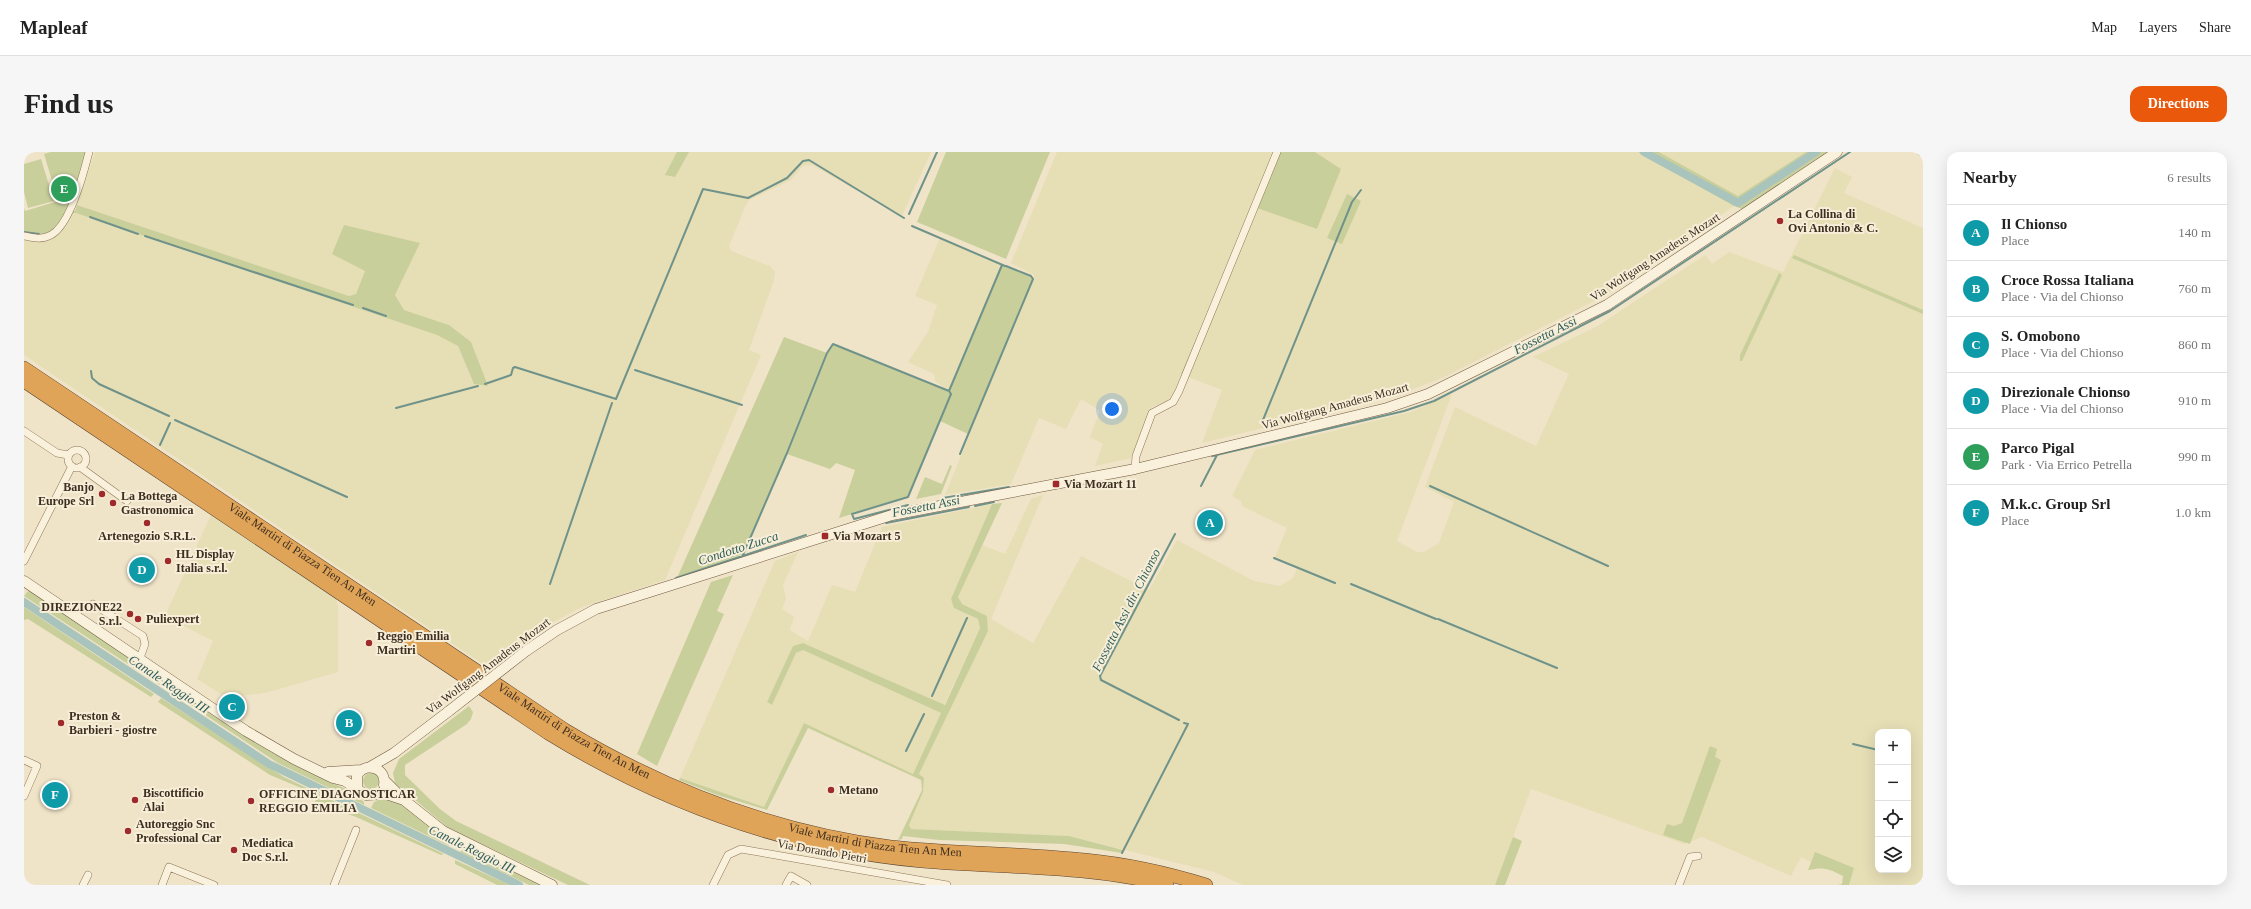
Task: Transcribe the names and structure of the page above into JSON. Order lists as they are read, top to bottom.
{
  "streets": {
    "highway": ["Viale Martiri di Piazza Tien An Men"],
    "street": ["Via Wolfgang Amadeus Mozart", "Via Dorando Pietri"]
  },
  "water": [
    "Fossetta Assi",
    "Condotto Zucca",
    "Fossetta Assi dir. Chionso",
    "Canale Reggio III"
  ],
  "places": {
    "other": [
      "La Collina di Ovi Antonio & C.",
      "Banjo Europe Srl",
      "La Bottega Gastronomica",
      "Artenegozio S.R.L.",
      "HL Display Italia s.r.l.",
      "DIREZIONE22 S.r.l.",
      "Puliexpert",
      "Reggio Emilia Martiri",
      "Preston & Barbieri - giostre",
      "Metano",
      "Biscottificio Alai",
      "OFFICINE DIAGNOSTICAR REGGIO EMILIA",
      "Autoreggio Snc Professional Car",
      "Mediatica Doc S.r.l."
    ],
    "transit": ["Via Mozart 11", "Via Mozart 5"]
  },
  "page": {
    "header": "Mapleaf",
    "nav": ["Map", "Layers", "Share"],
    "buttons": "Directions",
    "title": "Find us",
    "heading": ["Nearby", "6 results"],
    "pins": [
      "E",
      "A",
      "D",
      "C",
      "B",
      "F"
    ],
    "list": [
      {
        "mark": "A",
        "name": "Il Chionso",
        "note": "Place",
        "value": "140 m"
      },
      {
        "mark": "B",
        "name": "Croce Rossa Italiana",
        "note": "Place · Via del Chionso",
        "value": "760 m"
      },
      {
        "mark": "C",
        "name": "S. Omobono",
        "note": "Place · Via del Chionso",
        "value": "860 m"
      },
      {
        "mark": "D",
        "name": "Direzionale Chionso",
        "note": "Place · Via del Chionso",
        "value": "910 m"
      },
      {
        "mark": "E",
        "name": "Parco Pigal",
        "note": "Park · Via Errico Petrella",
        "value": "990 m"
      },
      {
        "mark": "F",
        "name": "M.k.c. Group Srl",
        "note": "Place",
        "value": "1.0 km"
      }
    ],
    "map_buttons": ["+", "−"]
  }
}
